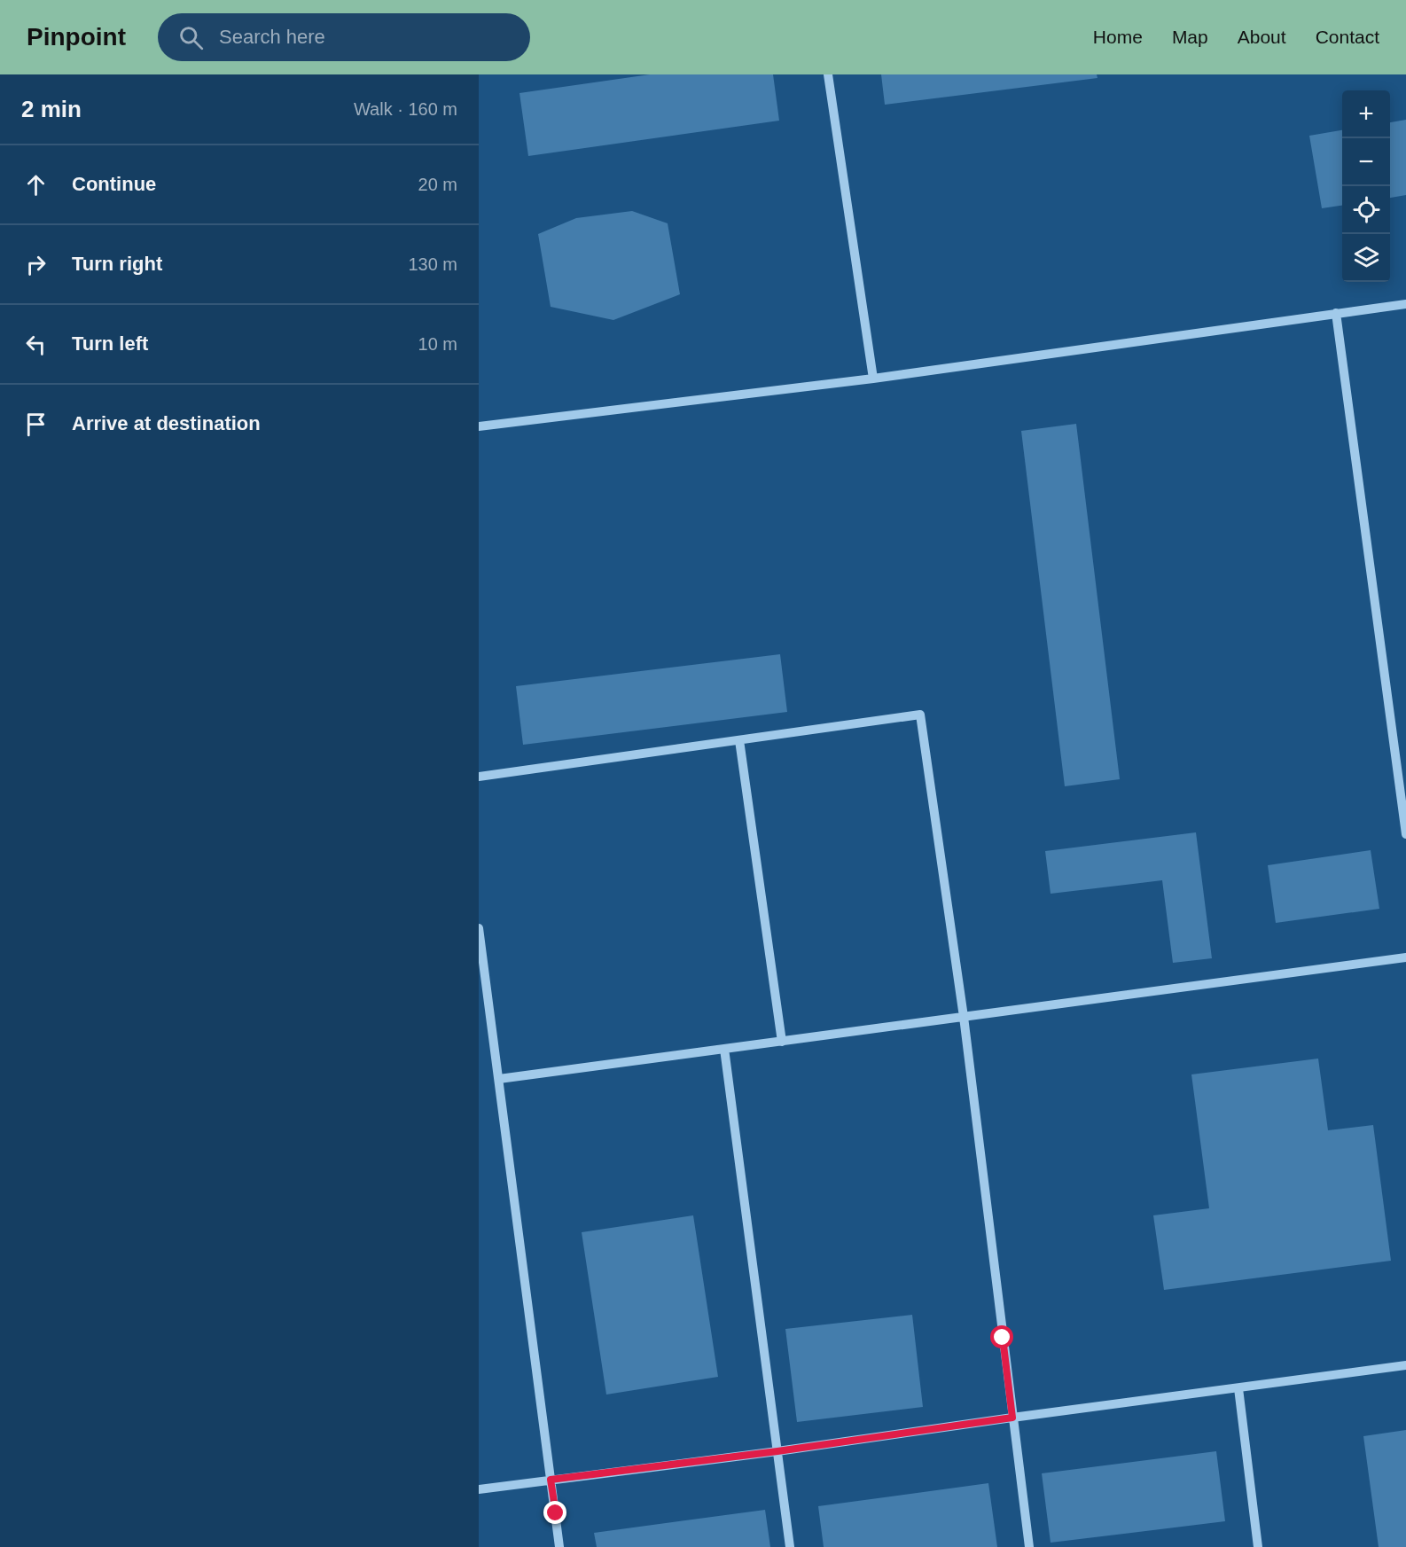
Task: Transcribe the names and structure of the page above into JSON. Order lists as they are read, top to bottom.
{
  "page": {
    "header": "Pinpoint",
    "search": "Search here",
    "nav": [
      "Home",
      "Map",
      "About",
      "Contact"
    ],
    "heading": ["2 min", "Walk · 160 m"],
    "map_buttons": ["+", "−"],
    "list": [
      ["Continue", "20 m"],
      ["Turn right", "130 m"],
      ["Turn left", "10 m"],
      "Arrive at destination"
    ]
  }
}
